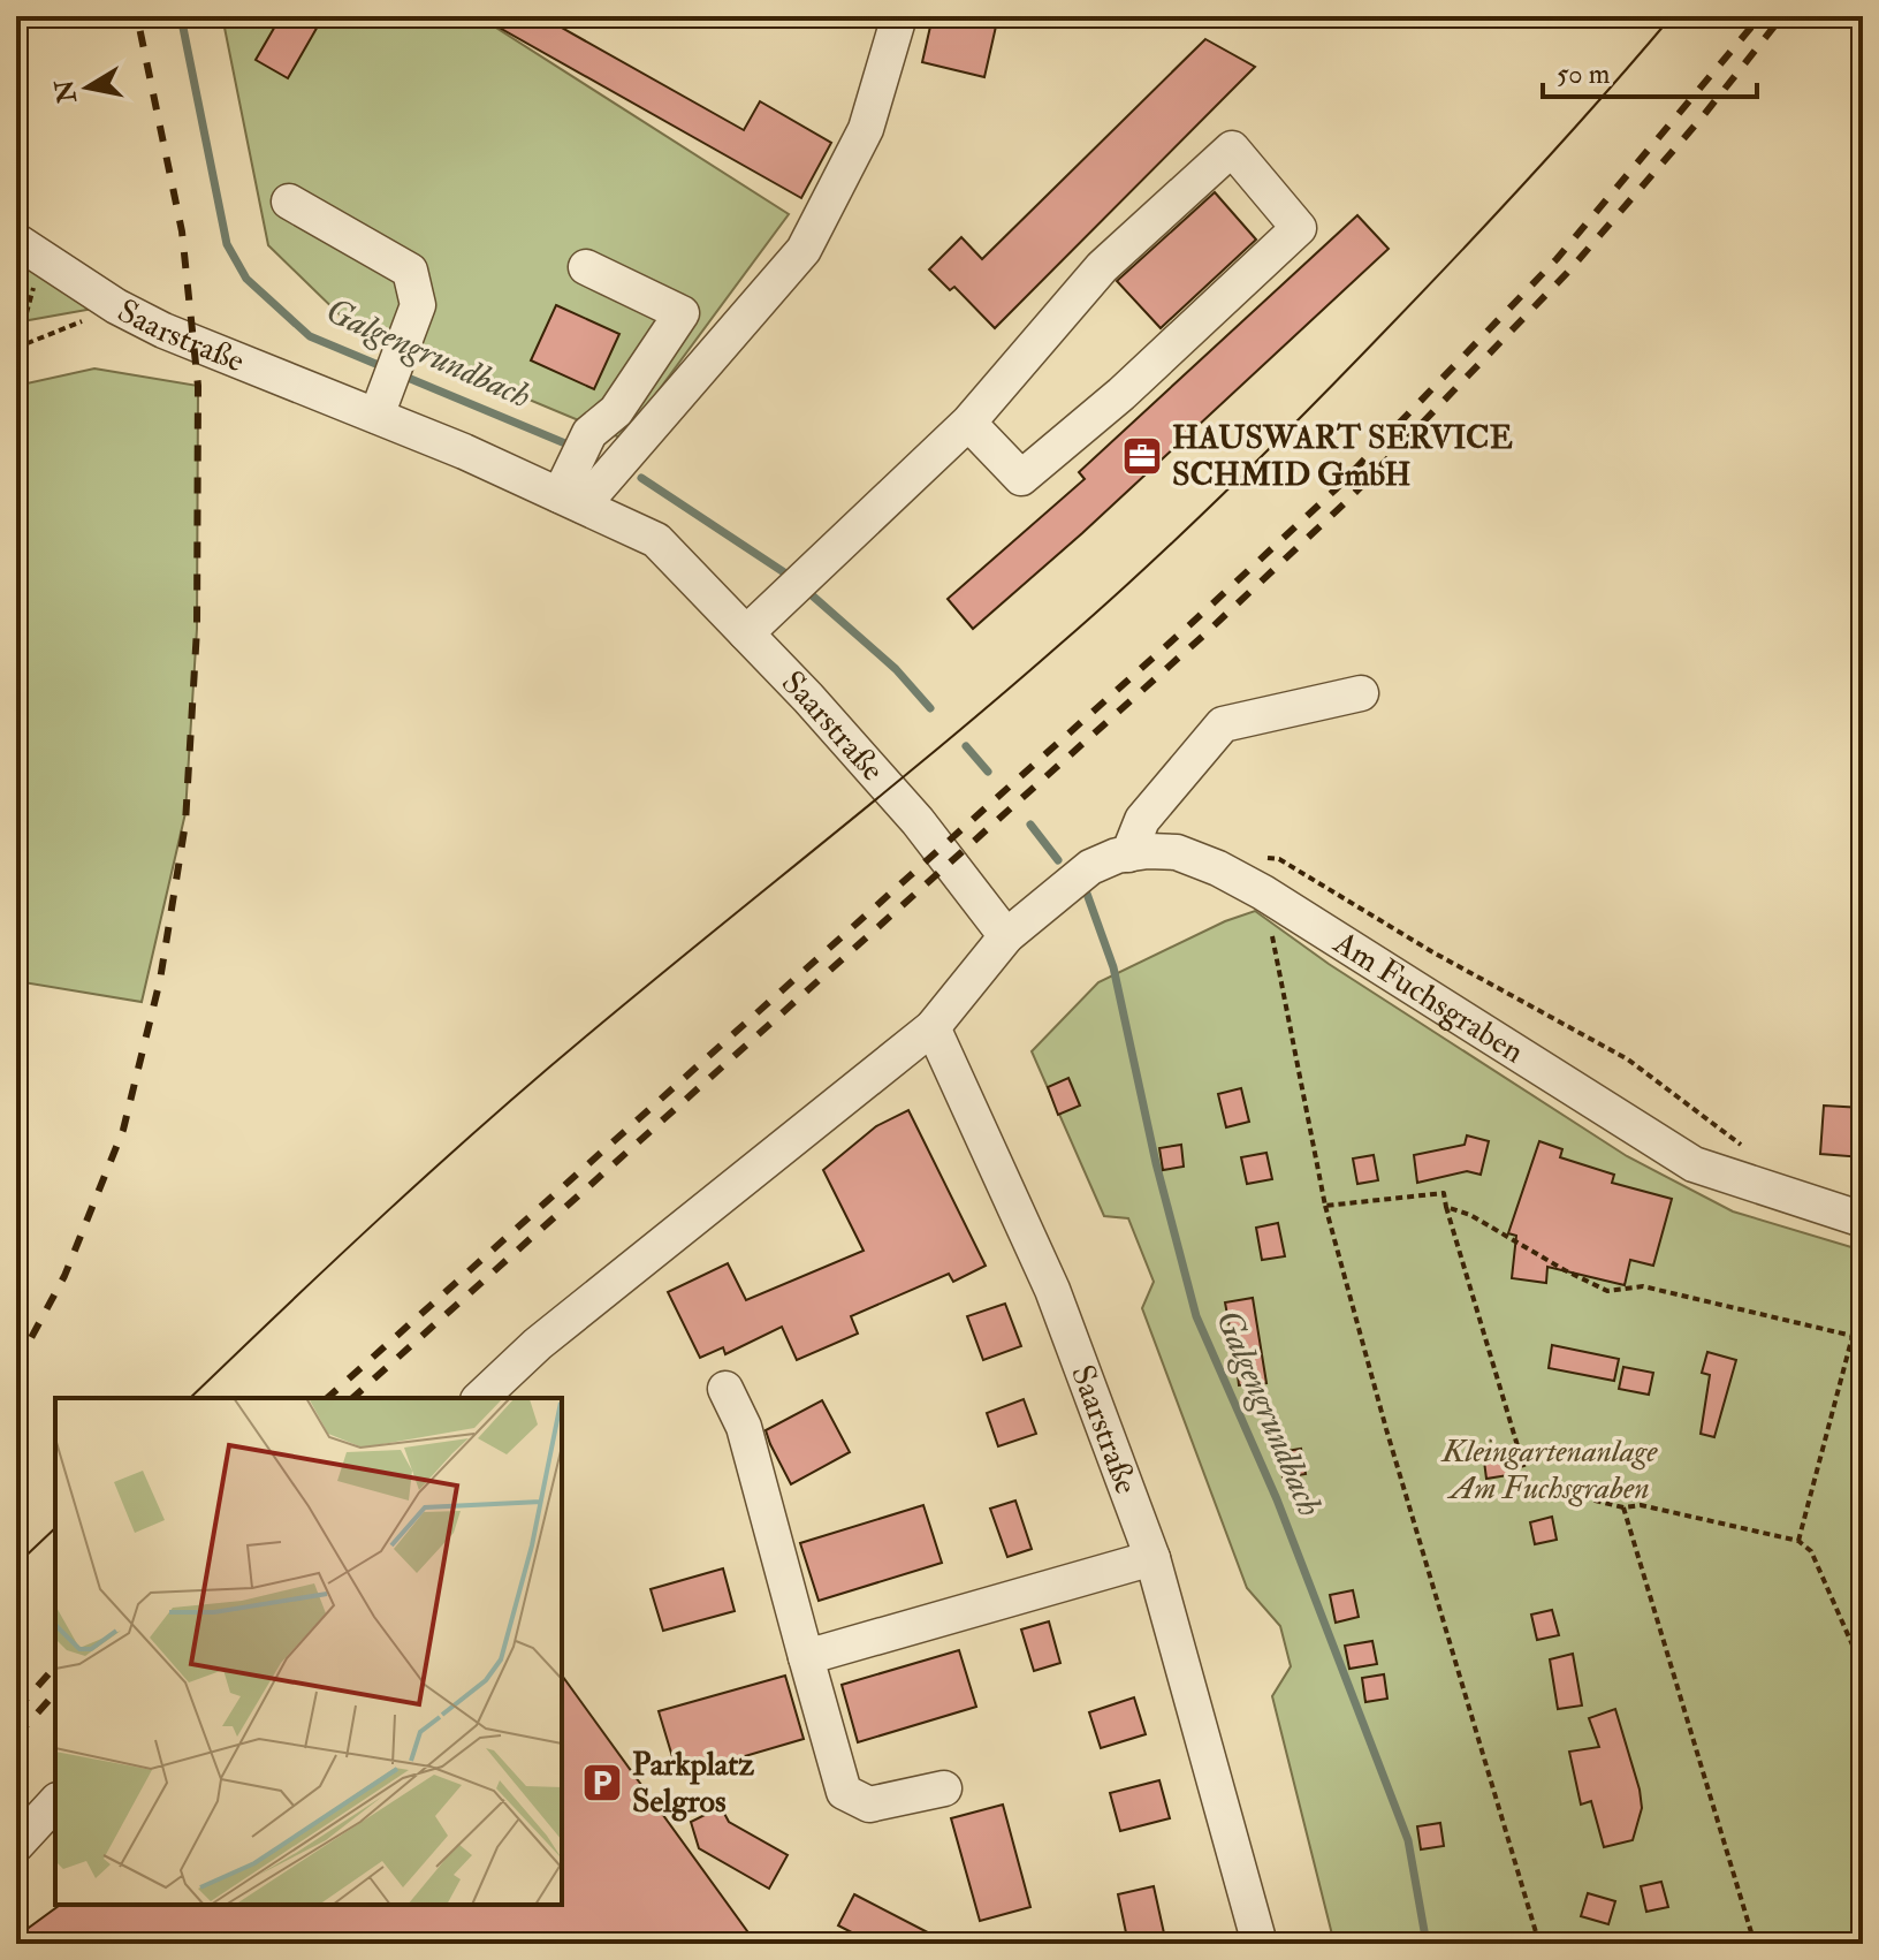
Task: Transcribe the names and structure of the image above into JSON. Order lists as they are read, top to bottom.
{
  "streets": {
    "street": ["Saarstraße", "Am Fuchsgraben"]
  },
  "crossings": [
    ["Saarstraße", "Am Fuchsgraben"]
  ],
  "water": ["Galgengrundbach"],
  "parks": ["Kleingartenanlage Am Fuchsgraben"],
  "places": {
    "office": ["HAUSWART SERVICE SCHMID GmbH"],
    "parking": ["Parkplatz Selgros"]
  },
  "scale_bar": "50 m",
  "north": "left"
}
